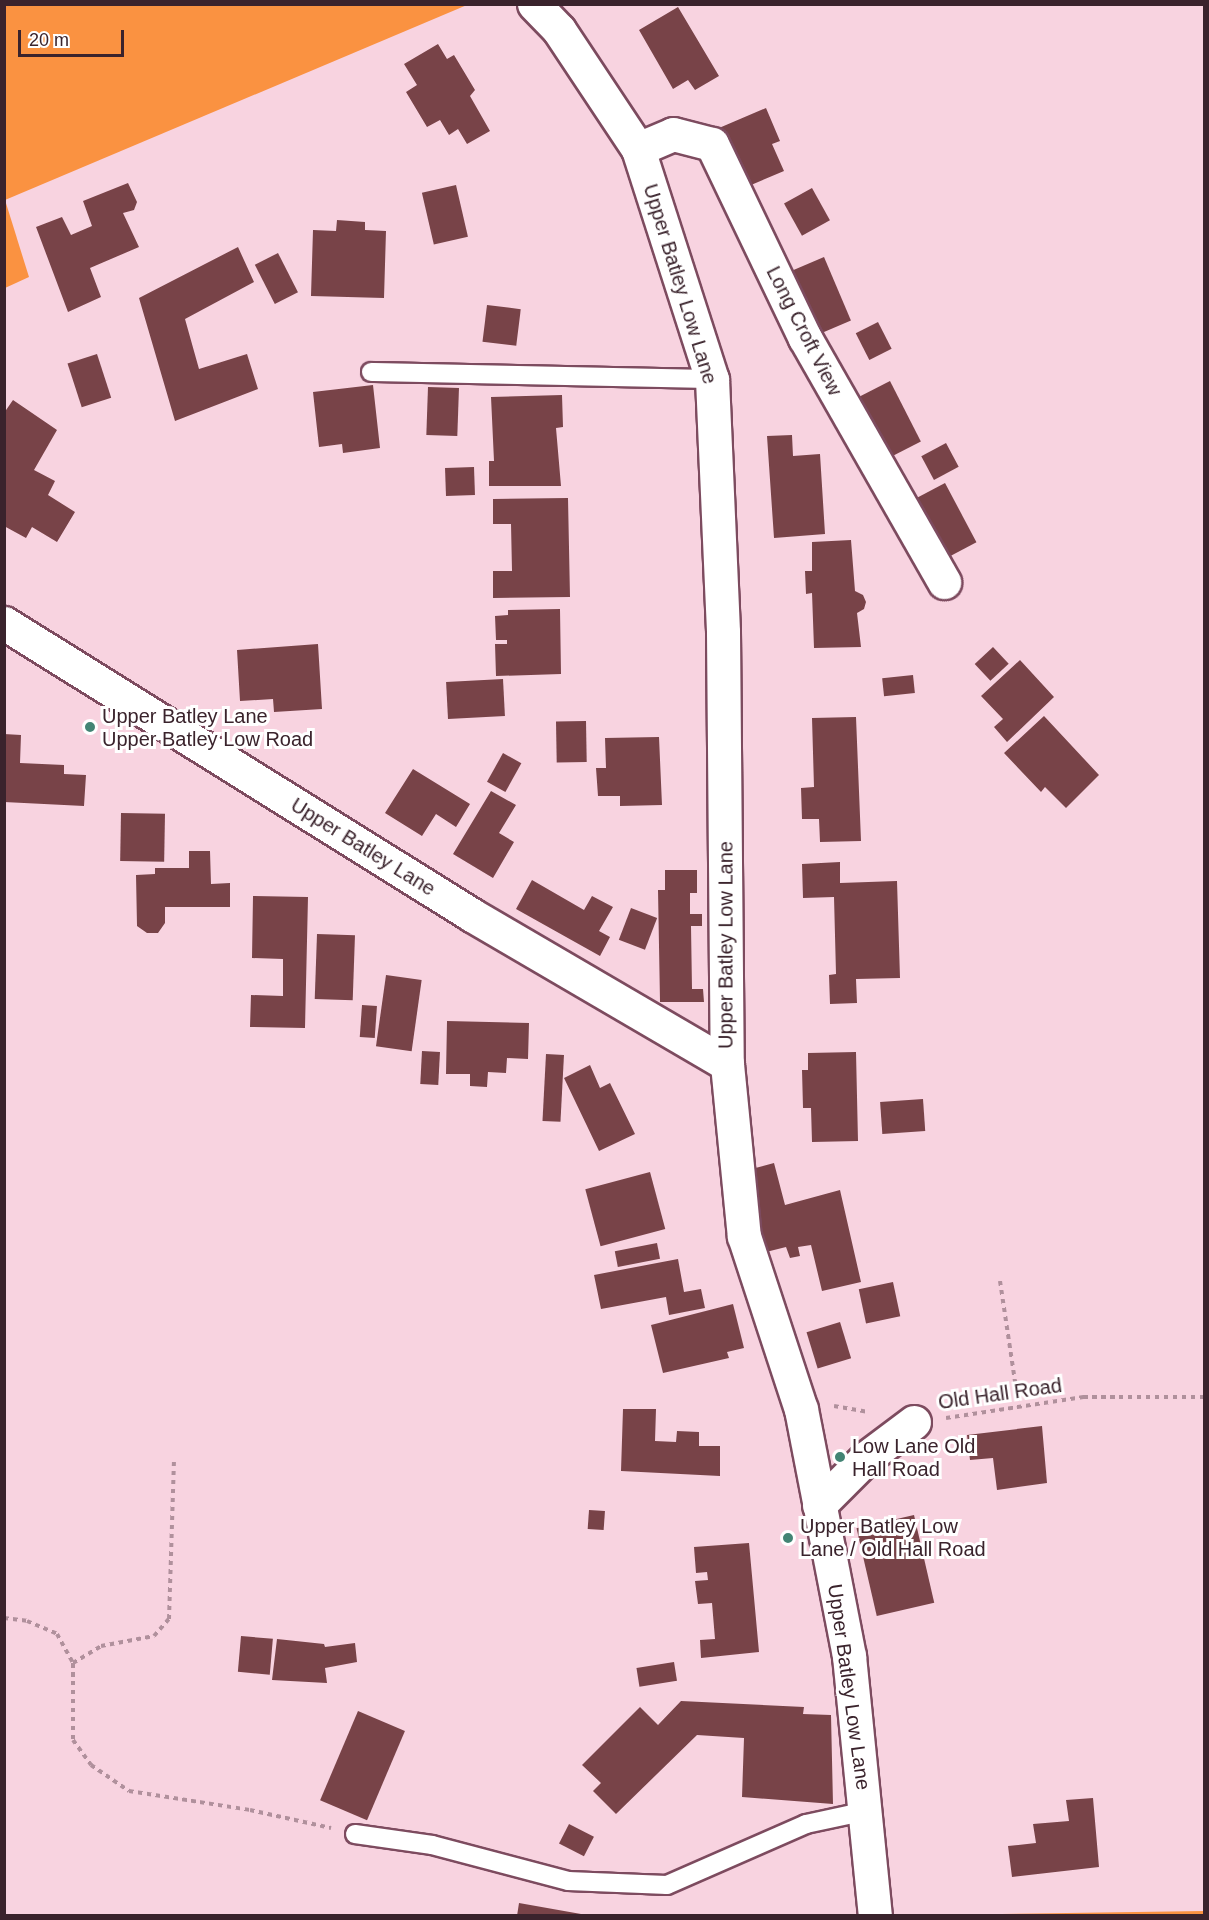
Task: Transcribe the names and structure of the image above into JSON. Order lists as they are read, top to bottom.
{
  "streets": {
    "street": ["Upper Batley Low Lane", "Long Croft View", "Upper Batley Lane"],
    "path": ["Old Hall Road"]
  },
  "crossings": [
    ["Upper Batley Low Lane", "Long Croft View"],
    ["Upper Batley Low Lane", "Upper Batley Lane"],
    ["Upper Batley Low Lane", "Old Hall Road"]
  ],
  "places": ["Upper Batley Lane Upper Batley Low Road", "Low Lane Old Hall Road", "Upper Batley Low Lane / Old Hall Road"],
  "scale_bar": "20 m"
}
